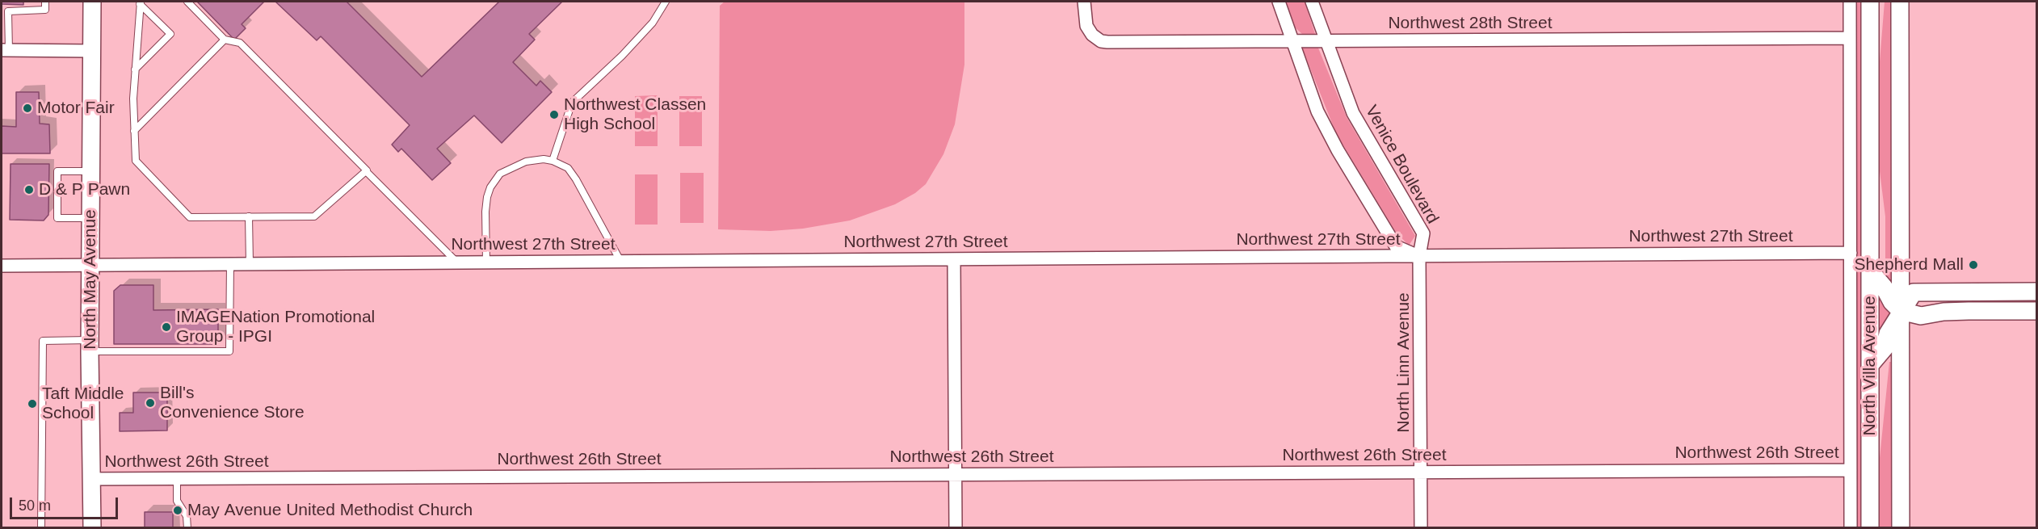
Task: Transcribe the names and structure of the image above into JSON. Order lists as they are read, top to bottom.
{
  "streets": {
    "main road": ["North May Avenue", "North Villa Avenue"],
    "street": [
      "Northwest 28th Street",
      "Venice Boulevard",
      "Northwest 27th Street",
      "North Linn Avenue",
      "Northwest 26th Street"
    ]
  },
  "crossings": [
    ["Northwest 28th Street", "Venice Boulevard"],
    ["Northwest 28th Street", "North Villa Avenue"],
    ["Venice Boulevard", "Northwest 27th Street"],
    ["Venice Boulevard", "North Linn Avenue"],
    ["Northwest 27th Street", "North May Avenue"],
    ["Northwest 27th Street", "North Linn Avenue"],
    ["Northwest 27th Street", "North Villa Avenue"],
    ["North May Avenue", "Northwest 26th Street"],
    ["North Linn Avenue", "Northwest 26th Street"],
    ["North Villa Avenue", "Northwest 26th Street"]
  ],
  "places": [
    "Motor Fair",
    "Northwest Classen High School",
    "D & P Pawn",
    "Shepherd Mall",
    "IMAGENation Promotional Group - IPGI",
    "Bill's Convenience Store",
    "Taft Middle School",
    "May Avenue United Methodist Church"
  ],
  "scale_bar": "50 m"
}
